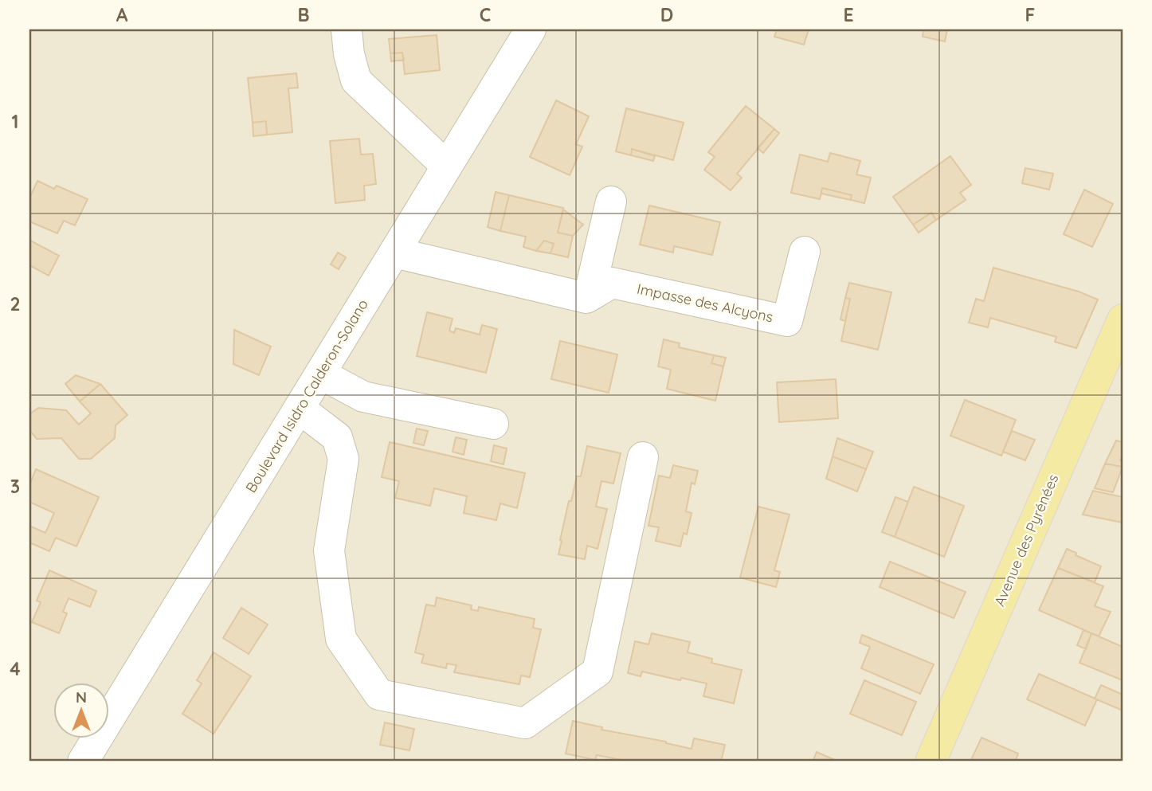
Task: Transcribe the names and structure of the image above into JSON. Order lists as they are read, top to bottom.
{
  "streets": {
    "main road": ["Avenue des Pyrénées"],
    "street": ["Impasse des Alcyons", "Boulevard Isidro Calderon-Solano"]
  },
  "north": "top",
  "grid": {
    "columns": [
      "A",
      "B",
      "C",
      "D",
      "E",
      "F"
    ],
    "rows": [
      "1",
      "2",
      "3",
      "4"
    ]
  }
}
